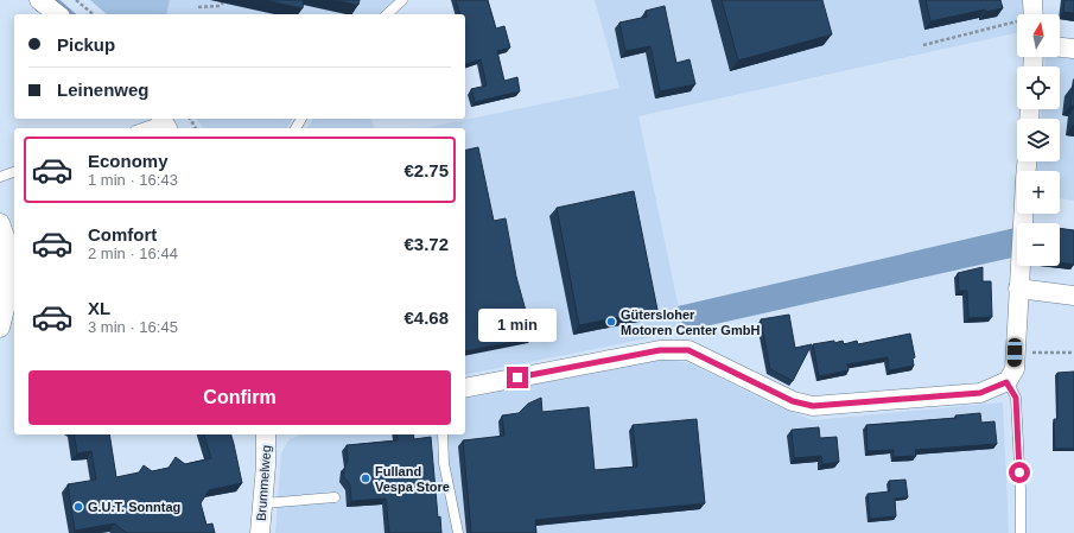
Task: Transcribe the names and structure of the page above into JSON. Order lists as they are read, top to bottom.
{
  "streets": {
    "street": ["Brummelweg"]
  },
  "places": ["Gütersloher Motoren Center GmbH", "Fulland Vespa Store", "G.U.T. Sonntag"],
  "north": "top",
  "page": {
    "map_buttons": ["+", "−"],
    "banner": ["Pickup", "Leinenweg"],
    "list": [
      {
        "name": "Economy",
        "note": "1 min · 16:43",
        "value": "€2.75"
      },
      {
        "name": "Comfort",
        "note": "2 min · 16:44",
        "value": "€3.72"
      },
      {
        "name": "XL",
        "note": "3 min · 16:45",
        "value": "€4.68"
      }
    ],
    "bubble": "1 min",
    "buttons": "Confirm"
  }
}
